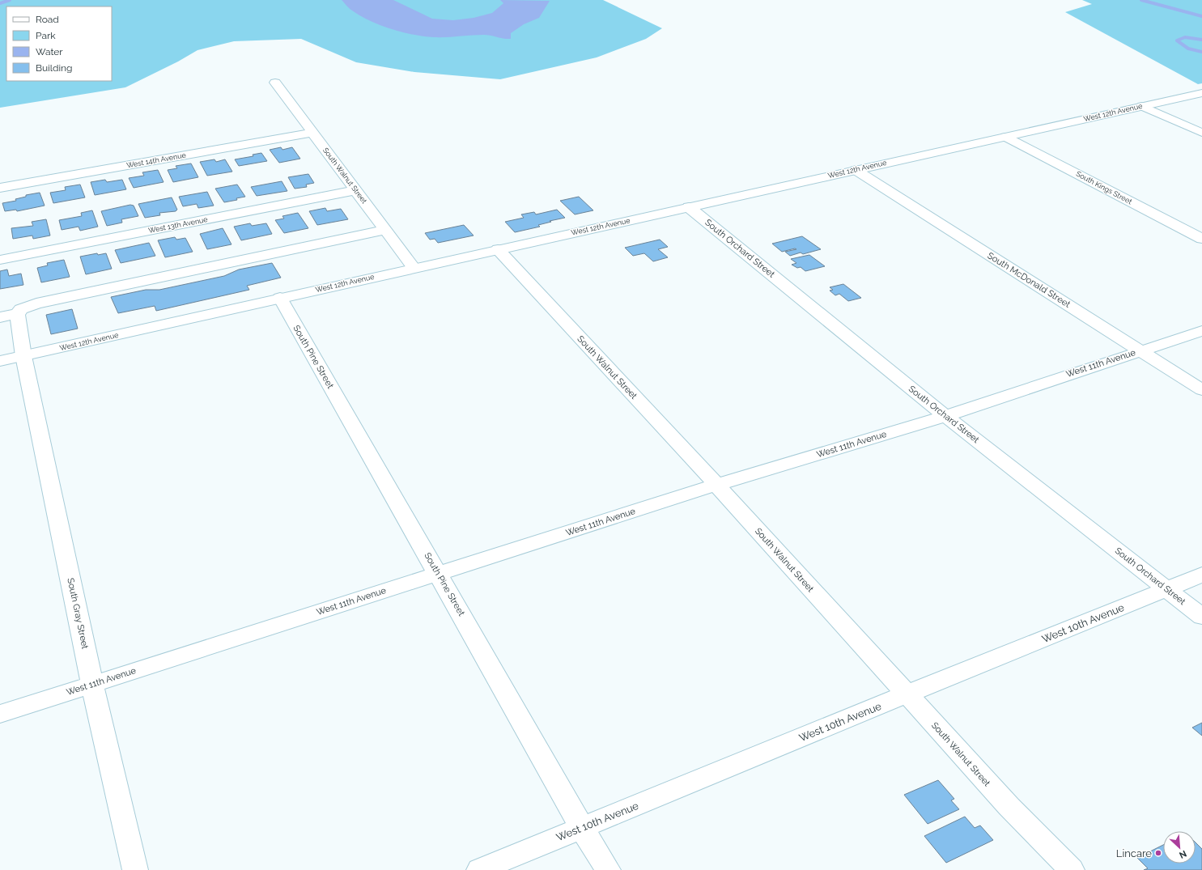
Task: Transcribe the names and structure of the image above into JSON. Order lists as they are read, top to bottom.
{
  "streets": {
    "street": [
      "West 12th Avenue",
      "West 14th Avenue",
      "South Walnut Street",
      "South Kings Street",
      "West 13th Avenue",
      "South Orchard Street",
      "South McDonald Street",
      "South Pine Street",
      "West 11th Avenue",
      "South Gray Street",
      "West 10th Avenue"
    ]
  },
  "crossings": [
    ["West 12th Avenue", "South Walnut Street"],
    ["West 12th Avenue", "South Kings Street"],
    ["West 12th Avenue", "South Orchard Street"],
    ["West 12th Avenue", "South McDonald Street"],
    ["West 12th Avenue", "South Pine Street"],
    ["West 12th Avenue", "South Gray Street"],
    ["West 14th Avenue", "South Walnut Street"],
    ["South Walnut Street", "West 13th Avenue"],
    ["South Walnut Street", "West 11th Avenue"],
    ["South Walnut Street", "West 10th Avenue"],
    ["South Orchard Street", "West 11th Avenue"],
    ["South Orchard Street", "West 10th Avenue"],
    ["South McDonald Street", "West 11th Avenue"],
    ["South Pine Street", "West 11th Avenue"],
    ["South Pine Street", "West 10th Avenue"],
    ["West 11th Avenue", "South Gray Street"]
  ],
  "places": ["Lincare"],
  "legend": [
    "Road",
    "Park",
    "Water",
    "Building"
  ],
  "north": "bottom right"
}
